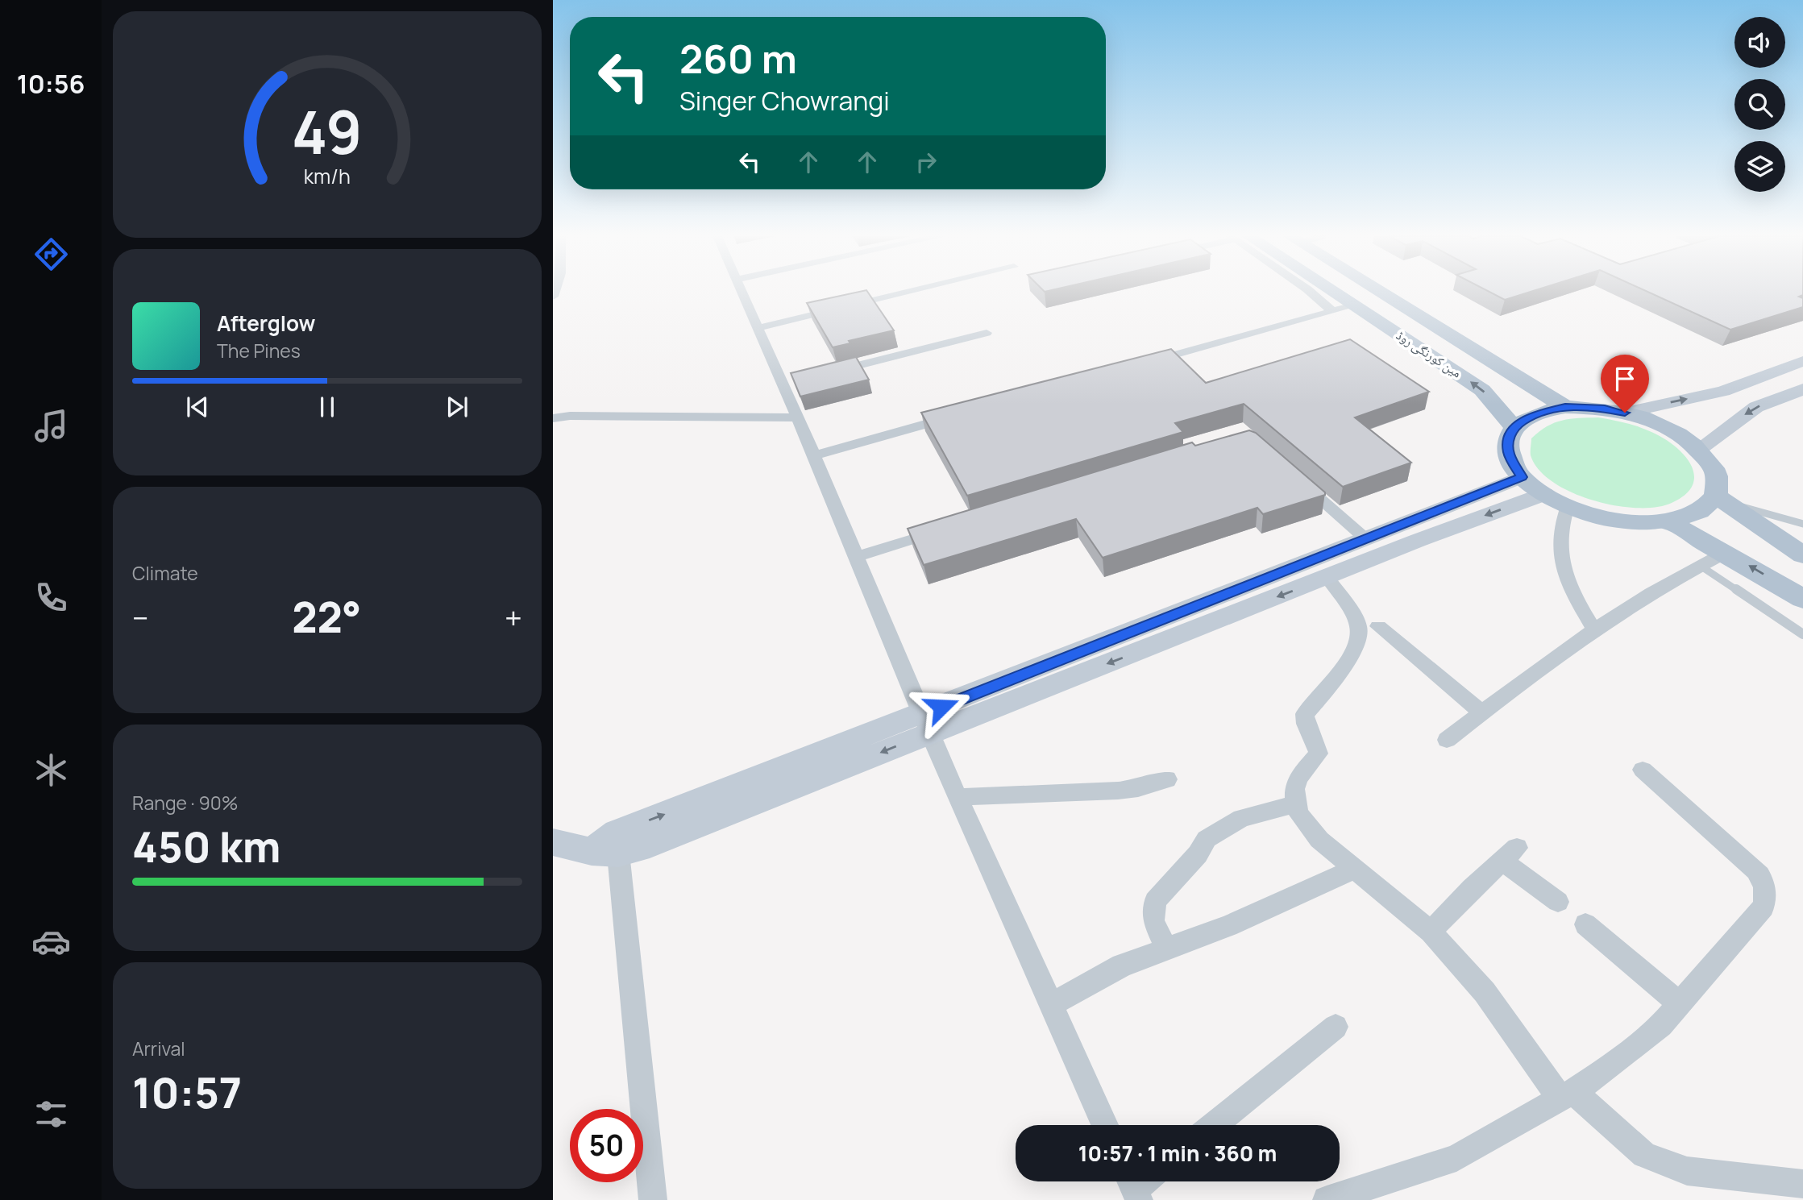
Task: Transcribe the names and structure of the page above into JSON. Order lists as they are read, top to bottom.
{
  "streets": {
    "main road": ["مین کورنگی روڈ"]
  },
  "page": {
    "tabs": "10:56",
    "turn": ["260 m", "Singer Chowrangi"],
    "song": ["Afterglow", "The Pines"],
    "tile": [
      "Climate",
      ["Range · 90%", "450 km"],
      ["Arrival", "10:57"]
    ],
    "heat": ["−", "22°", "+"],
    "limit": "50",
    "trip": "10:57 · 1 min · 360 m",
    "gauge": ["49", "km/h"]
  }
}
